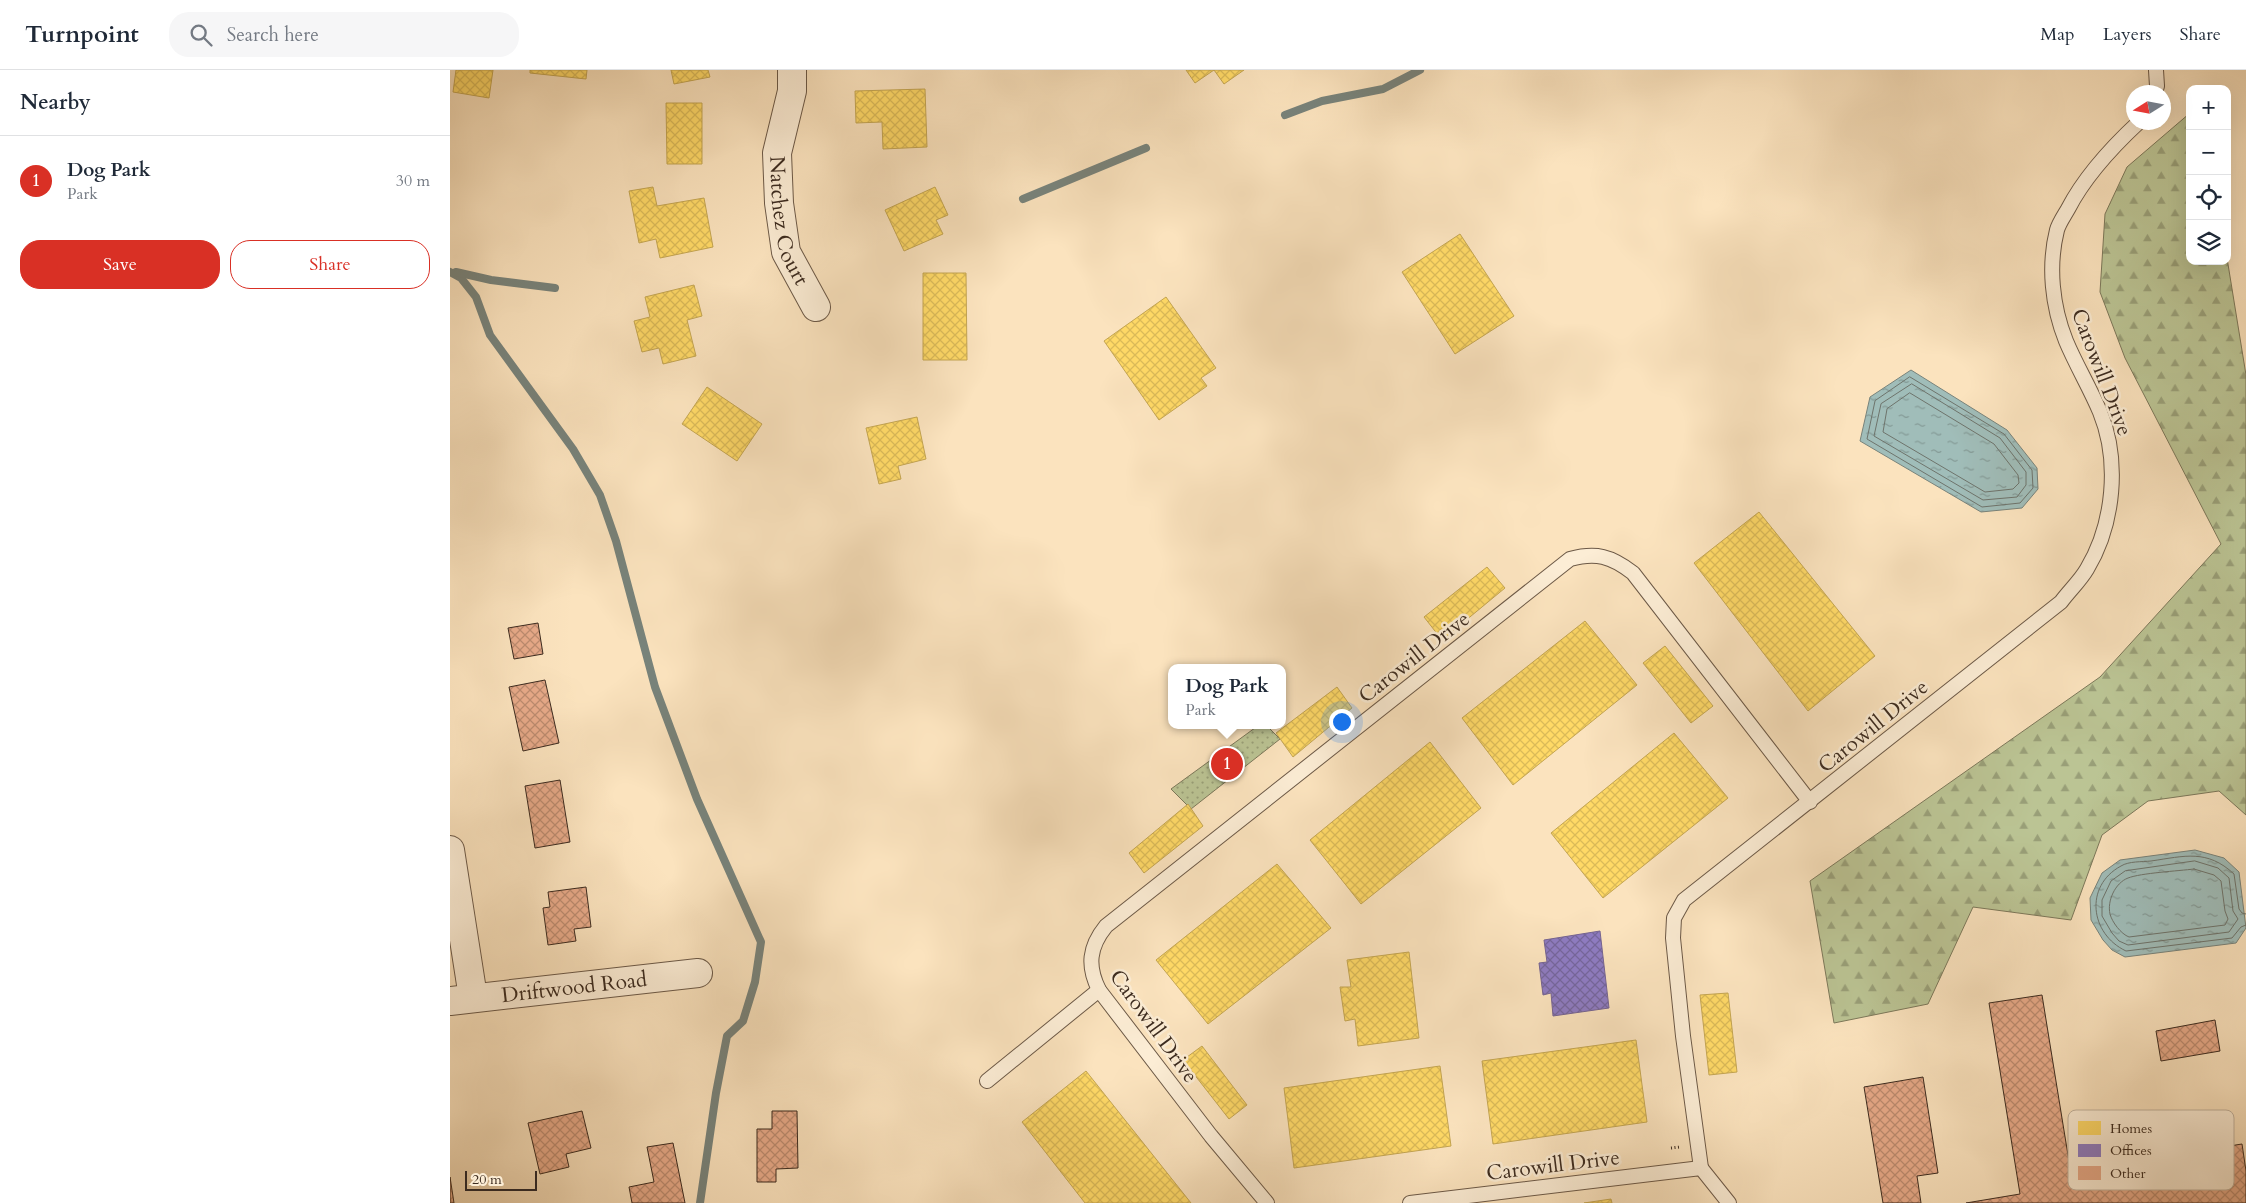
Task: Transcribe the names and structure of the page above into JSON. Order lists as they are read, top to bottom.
{
  "streets": {
    "street": ["Natchez Court", "Driftwood Road"],
    "lane": ["Carowill Drive"]
  },
  "legend": ["Homes", "Offices", "Other"],
  "scale_bar": "20 m",
  "north": "left",
  "page": {
    "header": "Turnpoint",
    "search": "Search here",
    "nav": ["Map", "Layers", "Share"],
    "heading": "Nearby",
    "map_buttons": ["+", "−"],
    "list": [
      {
        "mark": "1",
        "name": "Dog Park",
        "note": "Park",
        "value": "30 m"
      }
    ],
    "buttons": ["Save", "Share"],
    "popup": ["Dog Park", "Park"],
    "pins": "1",
    "scale": "20 m"
  }
}
